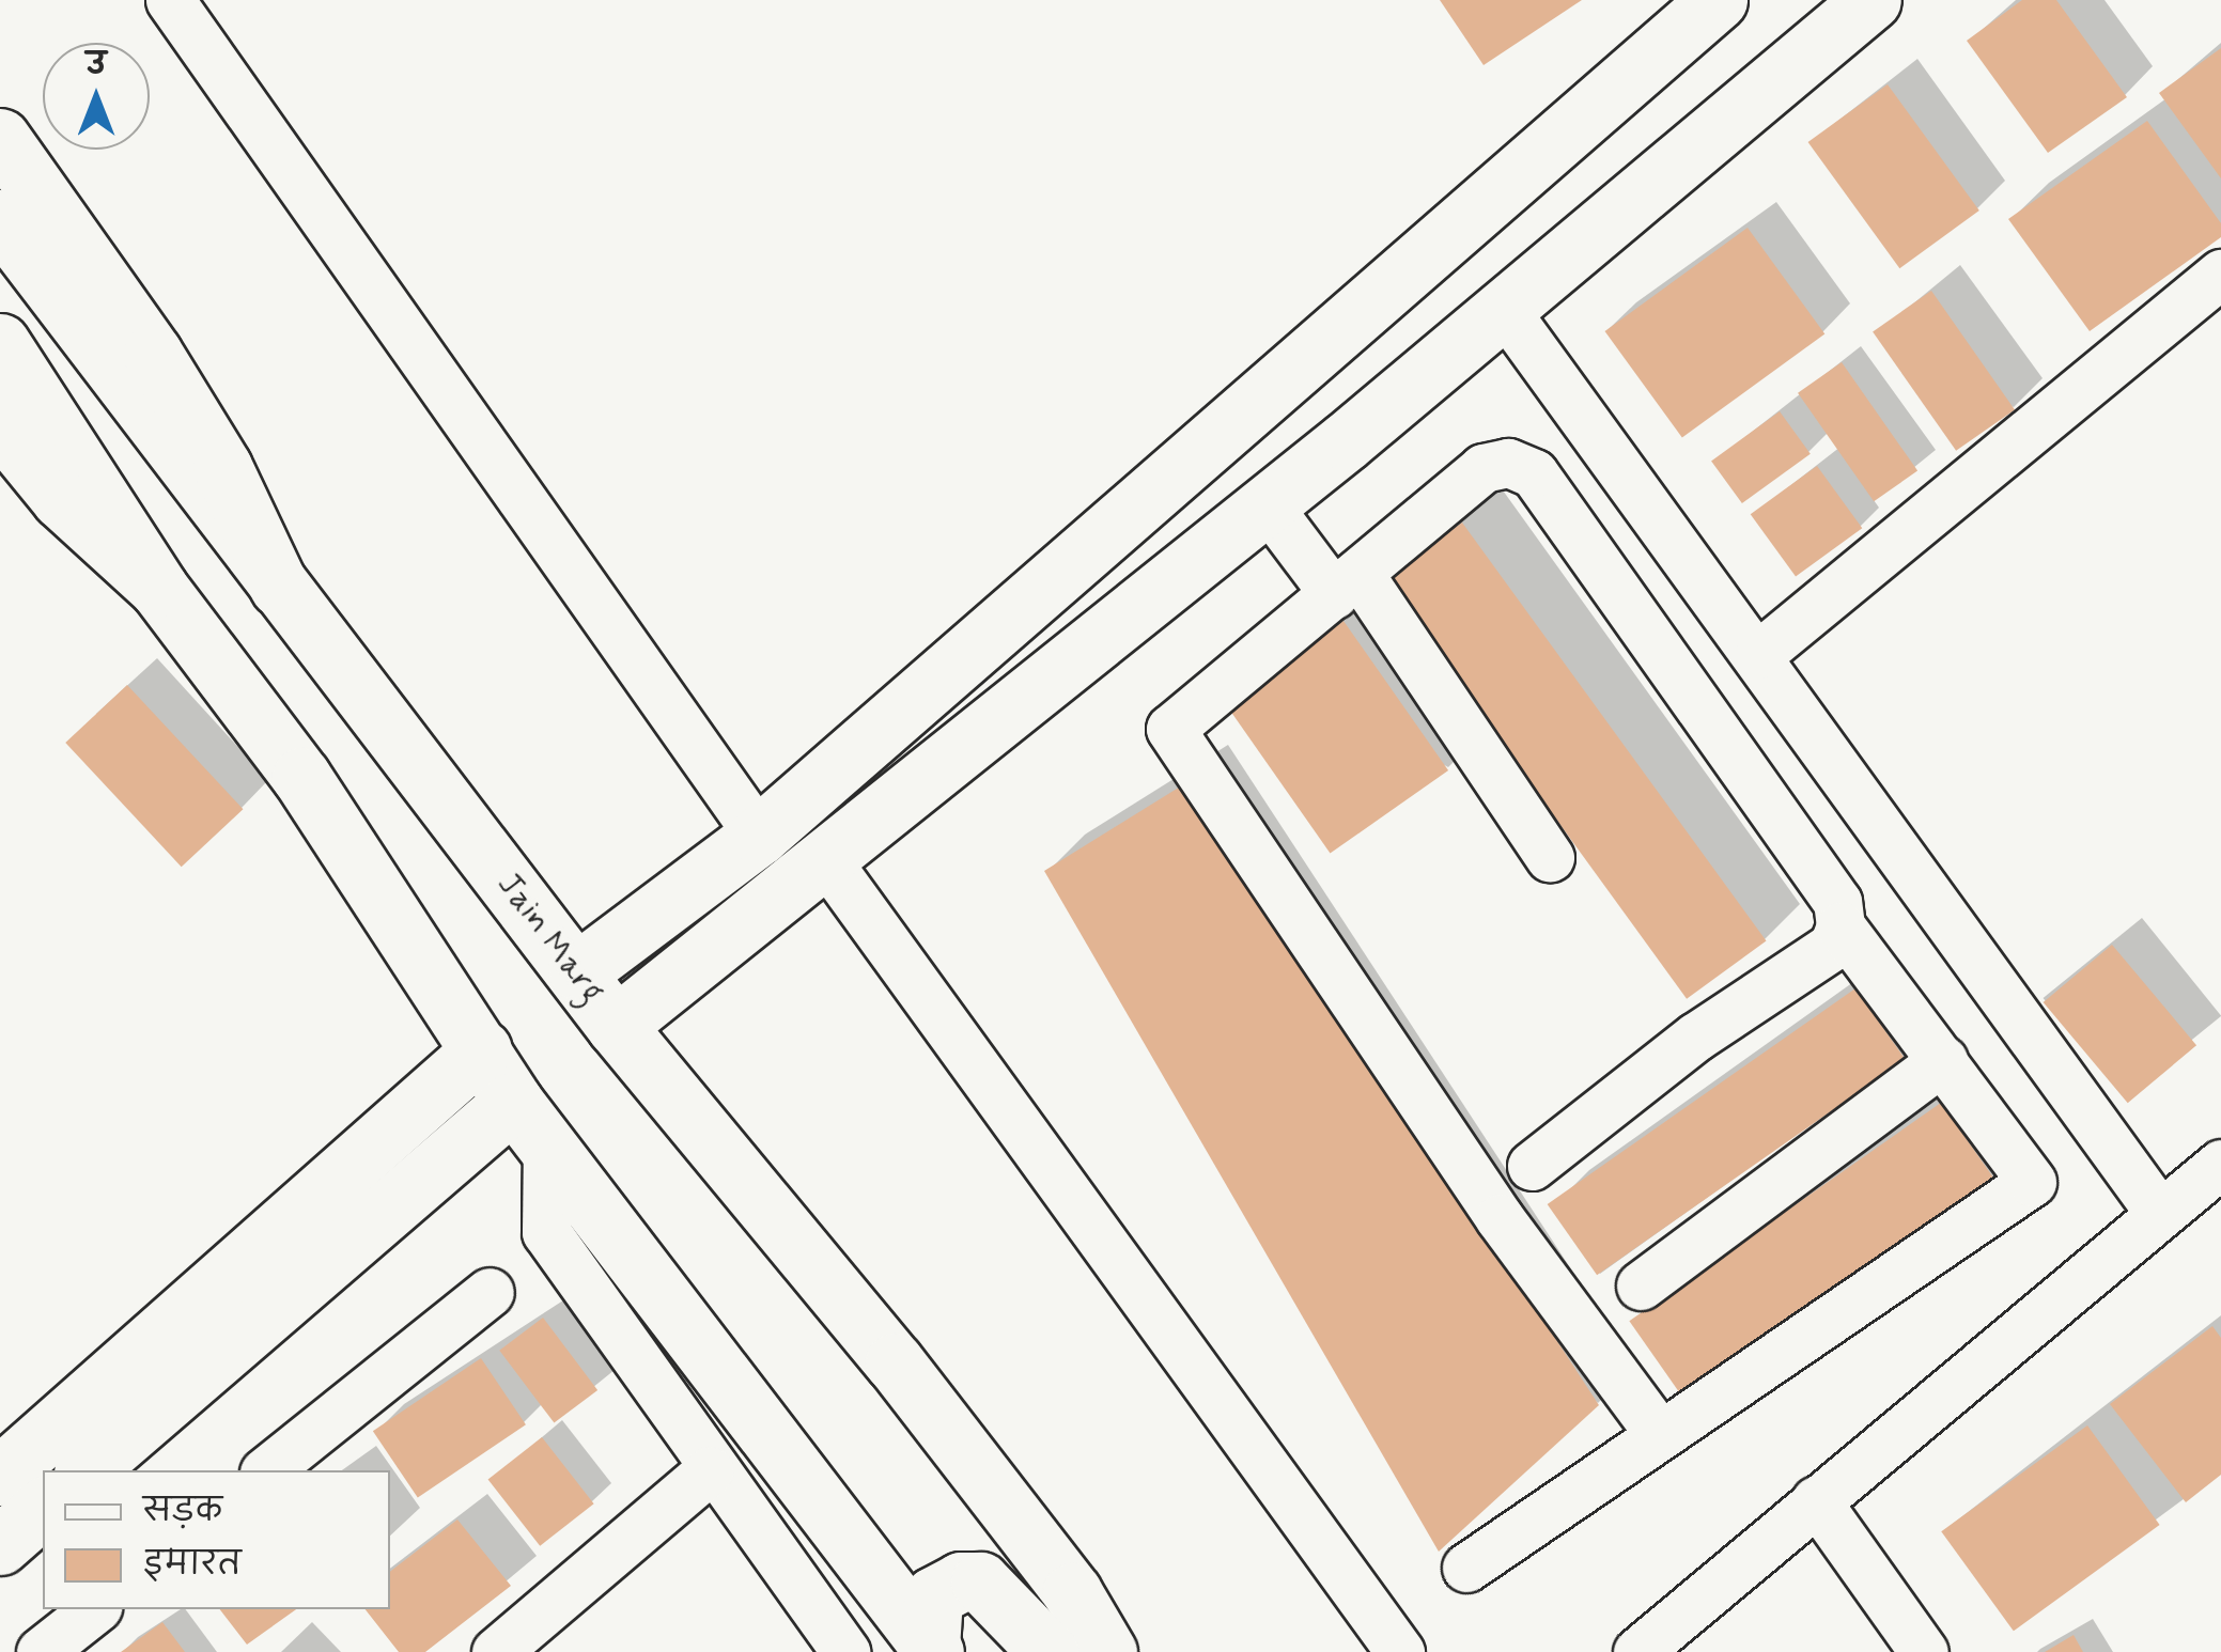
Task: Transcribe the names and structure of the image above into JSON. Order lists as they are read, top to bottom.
{
  "streets": {
    "street": ["Jain Marg"]
  },
  "legend": ["सड़क", "इमारत"],
  "north": "top"
}
